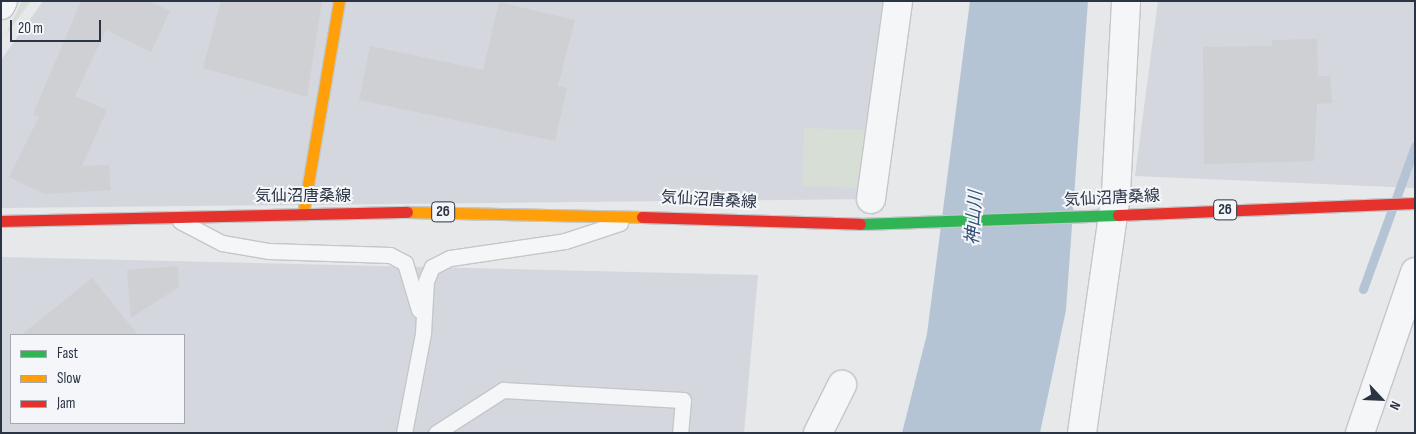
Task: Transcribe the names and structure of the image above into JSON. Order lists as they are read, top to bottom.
{
  "streets": {
    "main road": ["気仙沼唐桑線", "26"]
  },
  "water": ["神山川"],
  "legend": ["Fast", "Slow", "Jam"],
  "scale_bar": "20 m",
  "north": "bottom right"
}
